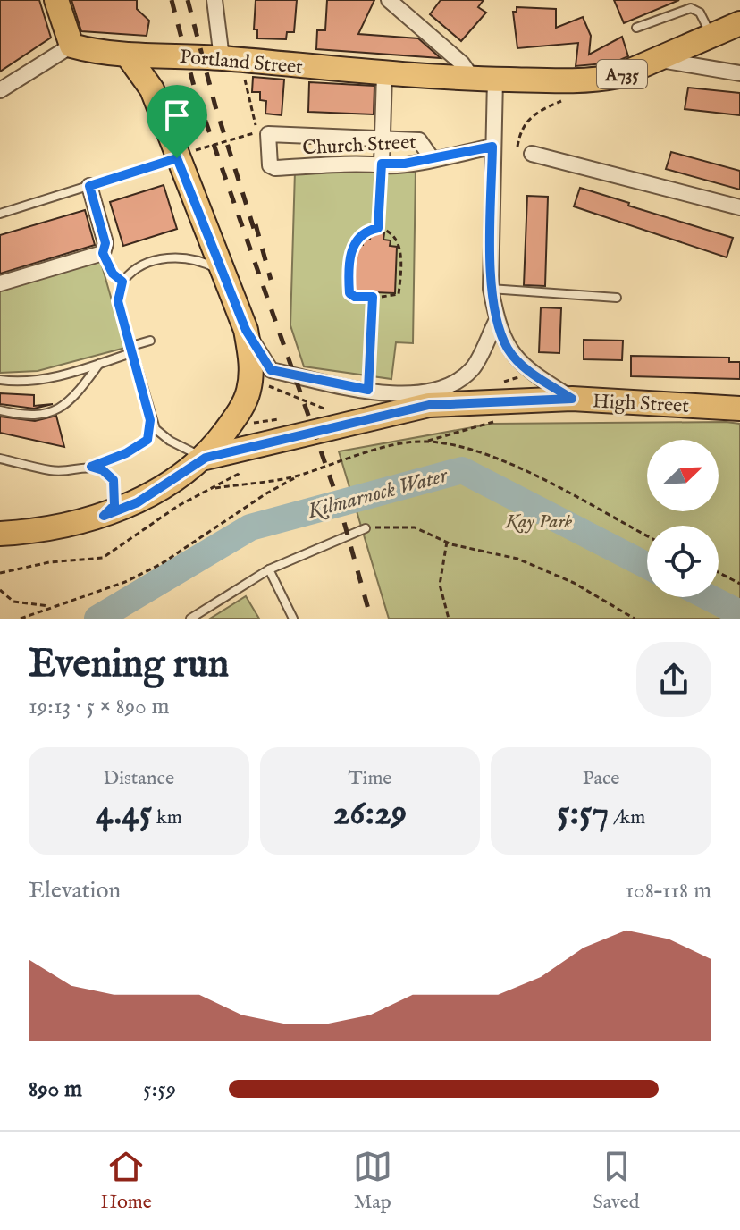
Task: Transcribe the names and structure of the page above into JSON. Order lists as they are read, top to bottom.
{
  "streets": {
    "main road": ["Portland Street", "A735", "High Street"],
    "street": ["Church Street"]
  },
  "crossings": [
    ["Portland Street", "A735"]
  ],
  "water": ["Kilmarnock Water"],
  "parks": ["Kay Park"],
  "north": "top right",
  "page": {
    "heading": ["Evening run", "19:13 · 5 × 890 m"],
    "stats": [
      ["Distance", "4.45 km"],
      ["Time", "26:29"],
      ["Pace", "5:57 /km"]
    ],
    "chart": ["Elevation", "108–118 m"],
    "list": [
      {
        "name": "890 m",
        "note": "5:59"
      }
    ],
    "tabs": ["Home", "Map", "Saved"]
  }
}
